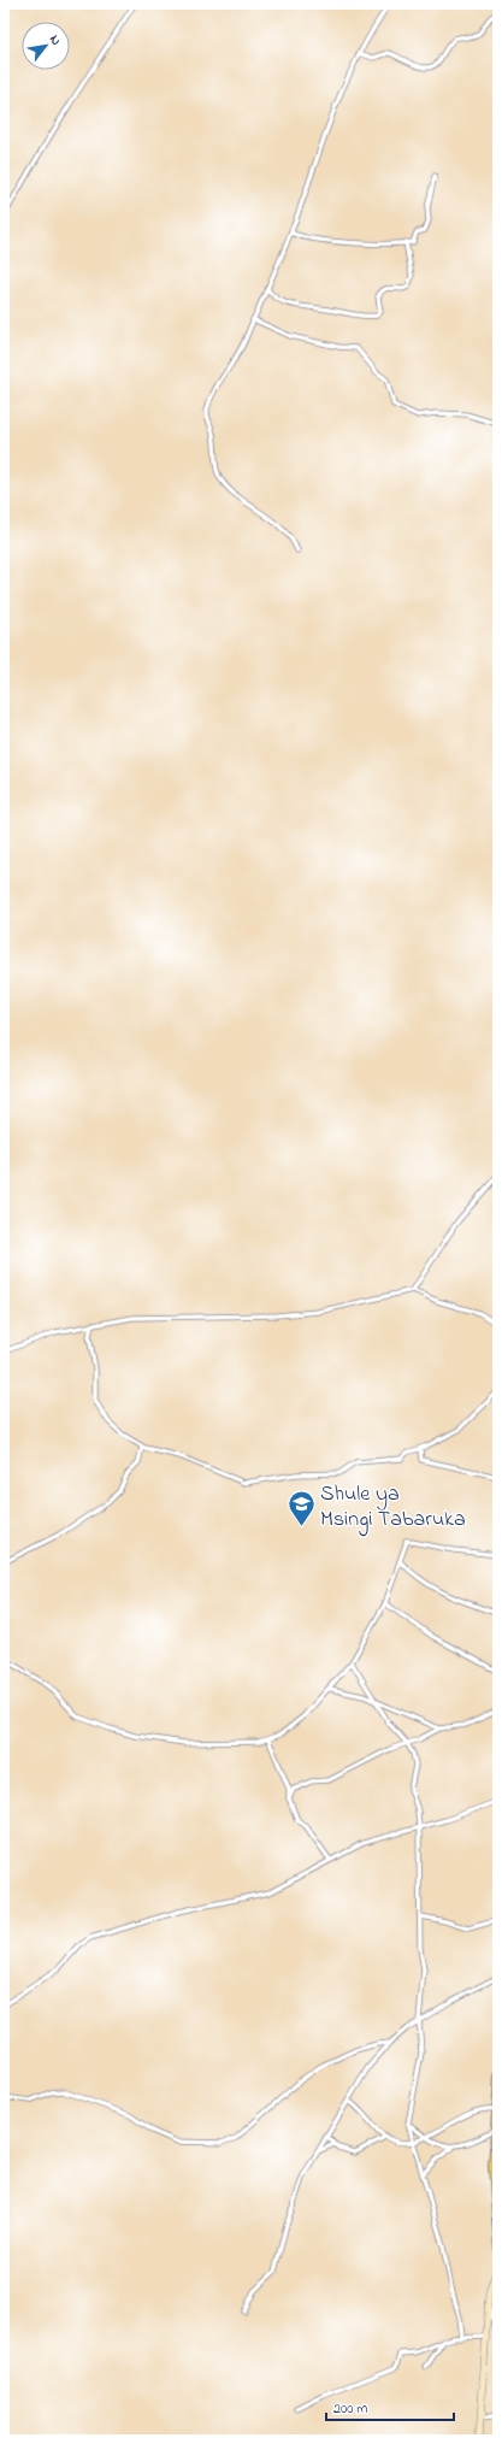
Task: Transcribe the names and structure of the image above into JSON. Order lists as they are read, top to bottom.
{
  "places": {
    "school or university": ["Shule ya Msingi Tabaruka"]
  },
  "scale_bar": "200 m",
  "north": "top right"
}
